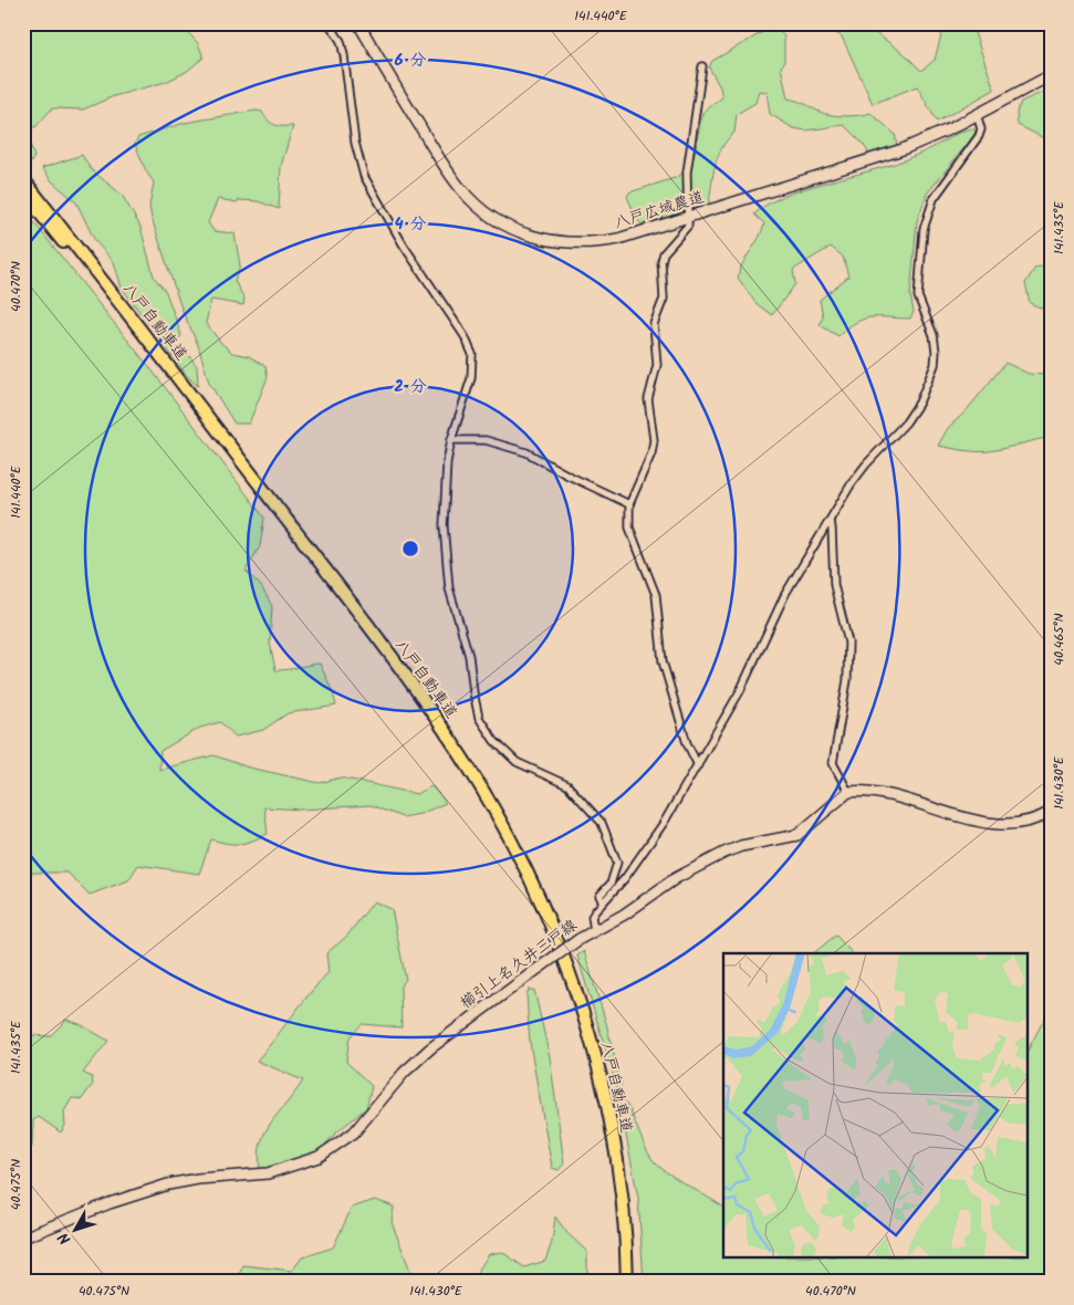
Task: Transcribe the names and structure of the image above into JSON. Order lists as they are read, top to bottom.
{
  "streets": {
    "highway": ["八戸自動車道"],
    "main road": ["八戸広域農道", "櫛引上名久井三戸線"]
  },
  "north": "bottom left",
  "coordinates": [
    "141.440°E",
    "141.435°E",
    "40.470°N",
    "40.465°N",
    "141.430°E",
    "40.475°N"
  ],
  "rings": ["6 分", "4 分", "2 分"]
}
